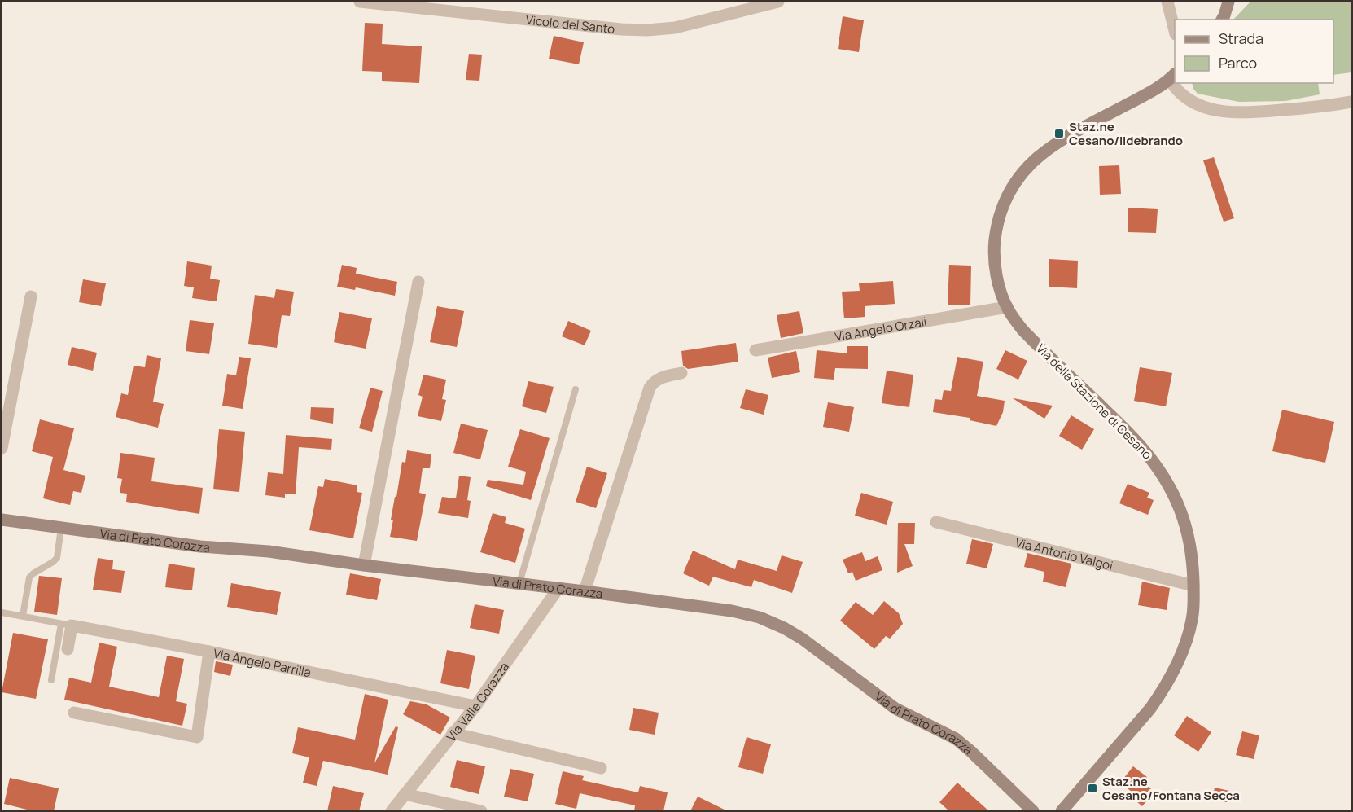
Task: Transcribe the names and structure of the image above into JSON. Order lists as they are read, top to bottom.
{
  "streets": {
    "street": [
      "Vicolo del Santo",
      "Via Angelo Orzali",
      "Via della Stazione di Cesano",
      "Via di Prato Corazza",
      "Via Antonio Valgoi",
      "Via Angelo Parrilla",
      "Via Valle Corazza"
    ]
  },
  "crossings": [
    ["Via Angelo Orzali", "Via della Stazione di Cesano"],
    ["Via della Stazione di Cesano", "Via Antonio Valgoi"],
    ["Via di Prato Corazza", "Via Valle Corazza"],
    ["Via Angelo Parrilla", "Via Valle Corazza"]
  ],
  "places": {
    "transit": ["Staz.ne Cesano/Ildebrando", "Staz.ne Cesano/Fontana Secca"]
  },
  "legend": ["Strada", "Parco"]
}
